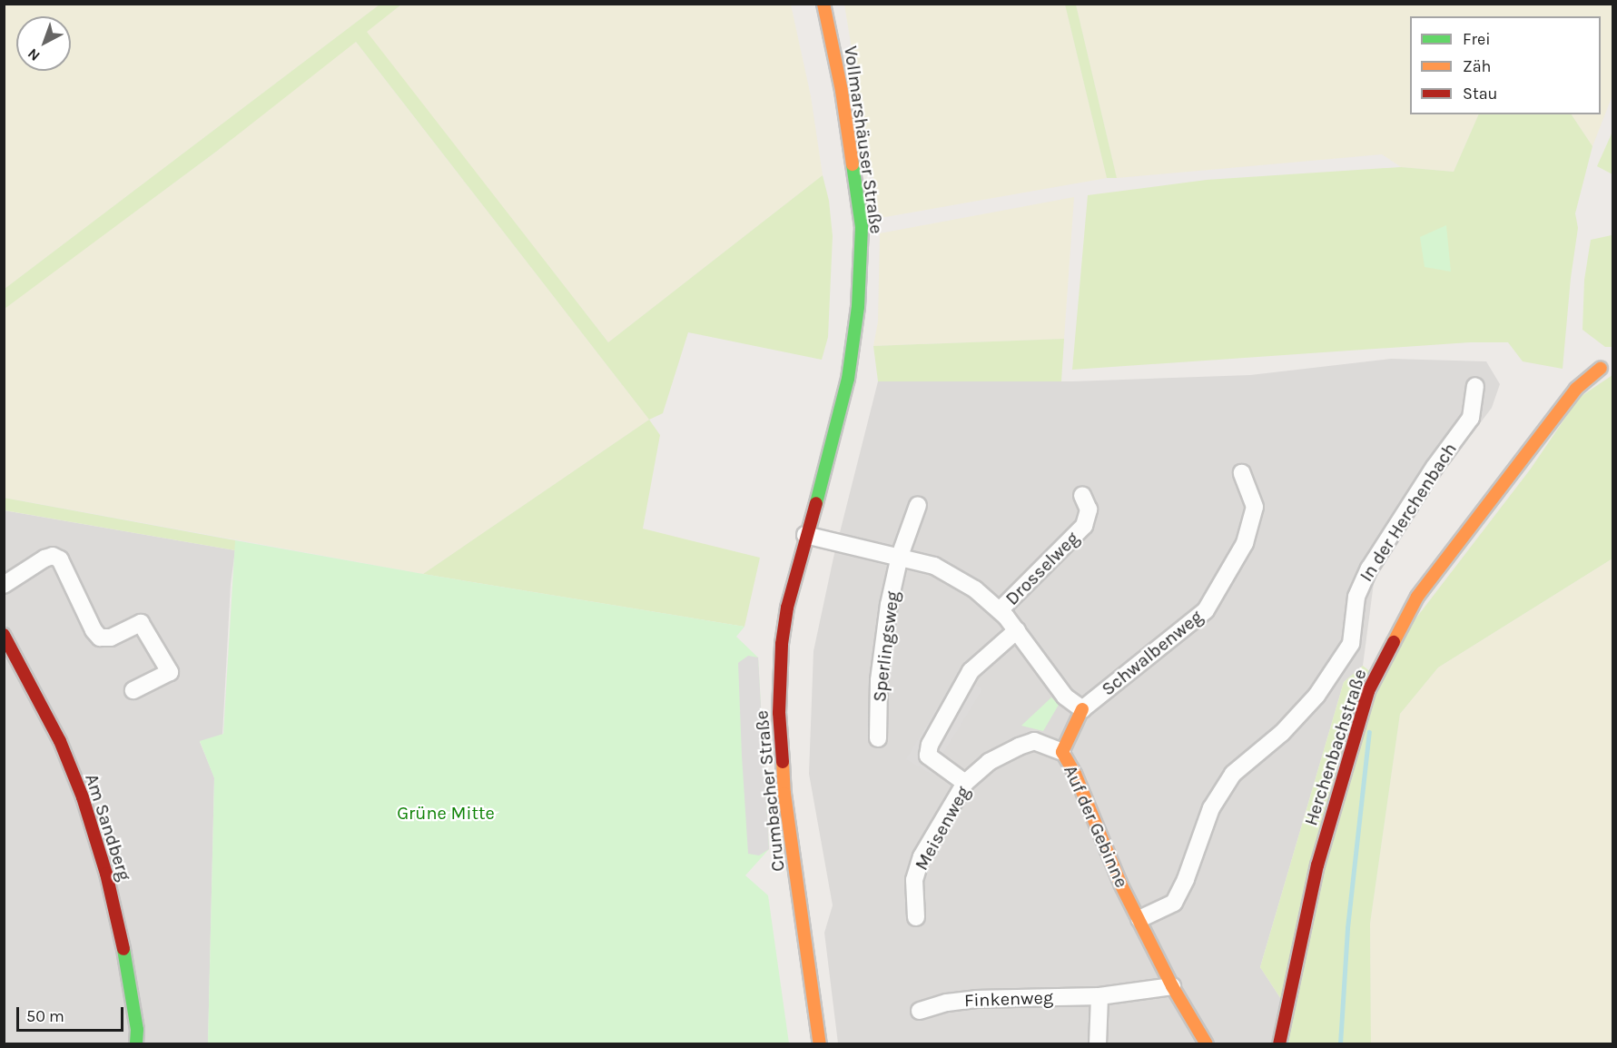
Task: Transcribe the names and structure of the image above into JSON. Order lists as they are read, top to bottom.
{
  "streets": {
    "street": [
      "Vollmarshäuser Straße",
      "In der Herchenbach",
      "Drosselweg",
      "Sperlingsweg",
      "Schwalbenweg",
      "Herchenbachstraße",
      "Crumbacher Straße",
      "Auf der Gebinne",
      "Am Sandberg",
      "Meisenweg",
      "Finkenweg"
    ]
  },
  "crossings": [
    ["Vollmarshäuser Straße", "Crumbacher Straße"],
    ["In der Herchenbach", "Auf der Gebinne"],
    ["Schwalbenweg", "Auf der Gebinne"],
    ["Auf der Gebinne", "Meisenweg"],
    ["Auf der Gebinne", "Finkenweg"]
  ],
  "parks": ["Grüne Mitte"],
  "legend": ["Frei", "Zäh", "Stau"],
  "scale_bar": "50 m",
  "north": "bottom left"
}
